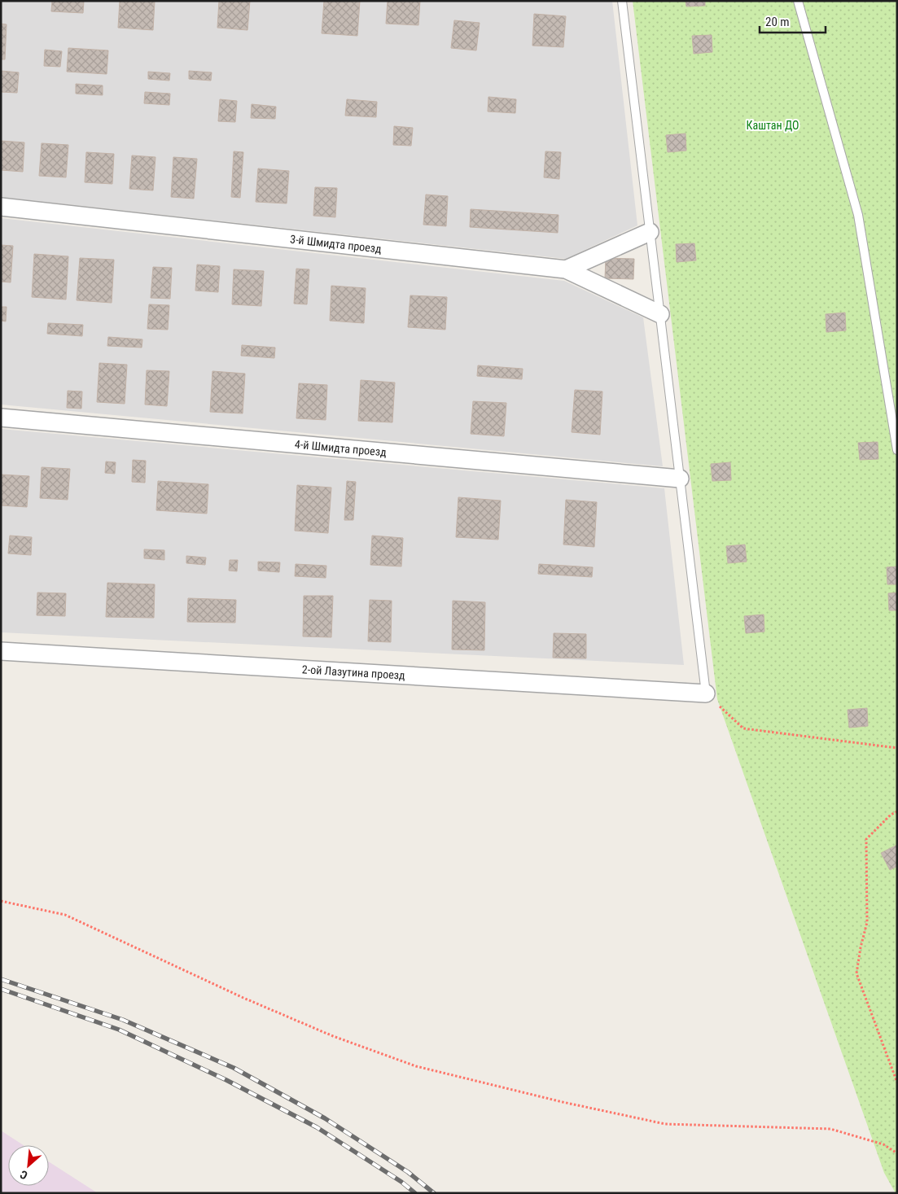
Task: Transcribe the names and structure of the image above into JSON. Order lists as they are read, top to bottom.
{
  "streets": {
    "street": ["3-й Шмидта проезд", "4-й Шмидта проезд", "2-ой Лазутина проезд"]
  },
  "parks": ["Каштан ДО"],
  "scale_bar": "20 m",
  "north": "bottom left"
}
